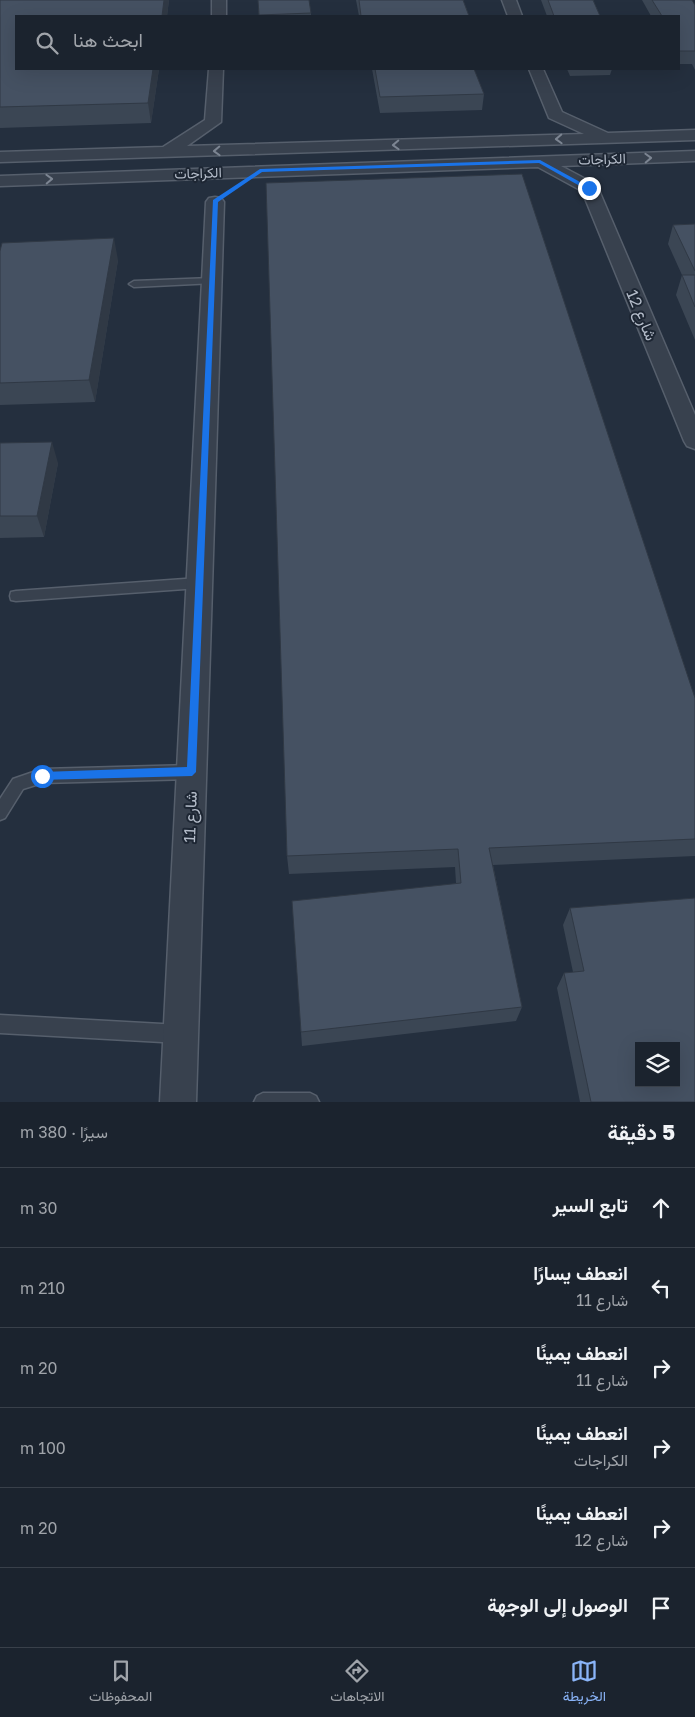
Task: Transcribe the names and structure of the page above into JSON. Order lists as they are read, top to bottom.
{
  "streets": {
    "street": ["الكراجات", "شارع 12", "شارع 11"]
  },
  "page": {
    "search": "ابحث هنا",
    "heading": ["5 دقيقة", "سيرًا · 380 m"],
    "list": [
      ["تابع السير", "30 m"],
      ["انعطف يسارًا", "شارع 11", "210 m"],
      ["انعطف يمينًا", "شارع 11", "20 m"],
      ["انعطف يمينًا", "الكراجات", "100 m"],
      ["انعطف يمينًا", "شارع 12", "20 m"],
      "الوصول إلى الوجهة"
    ],
    "nav": ["الخريطة", "الاتجاهات", "المحفوظات"]
  }
}
